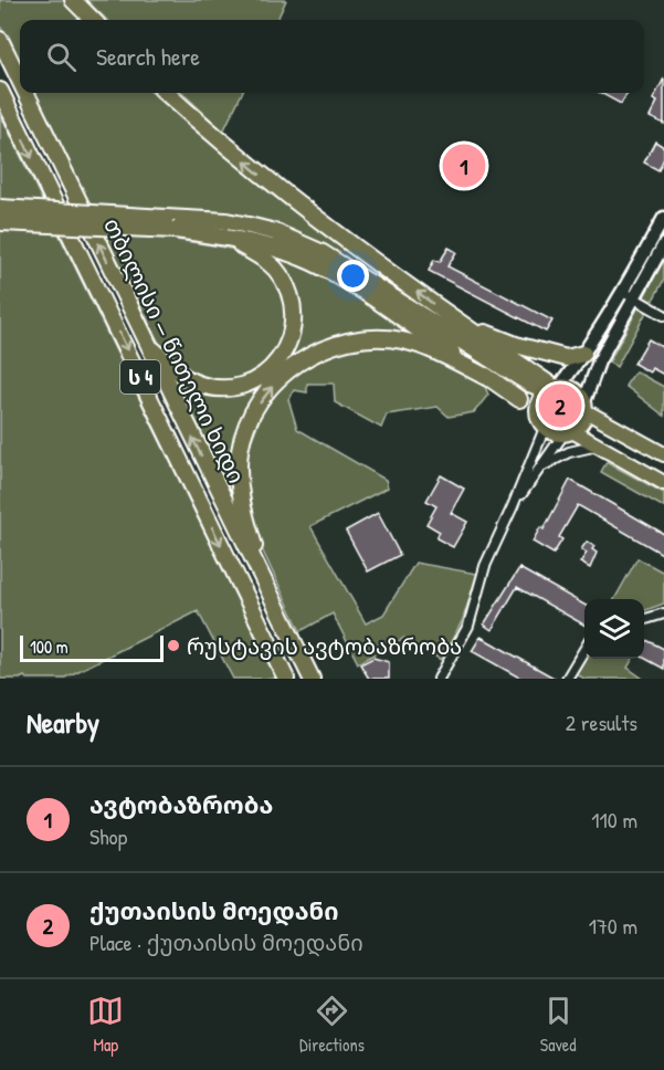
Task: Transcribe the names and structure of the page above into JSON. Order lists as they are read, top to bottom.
{
  "streets": {
    "highway": ["თბილისი — წითელი ხიდი", "ს 4"]
  },
  "places": ["რუსტავის ავტობაზრობა"],
  "scale_bar": "100 m",
  "page": {
    "search": "Search here",
    "pins": ["1", "2"],
    "scale": "100 m",
    "heading": ["Nearby", "2 results"],
    "list": [
      {
        "mark": "1",
        "name": "ავტობაზრობა",
        "note": "Shop",
        "value": "110 m"
      },
      {
        "mark": "2",
        "name": "ქუთაისის მოედანი",
        "note": "Place · ქუთაისის მოედანი",
        "value": "170 m"
      }
    ],
    "nav": ["Map", "Directions", "Saved"]
  }
}
